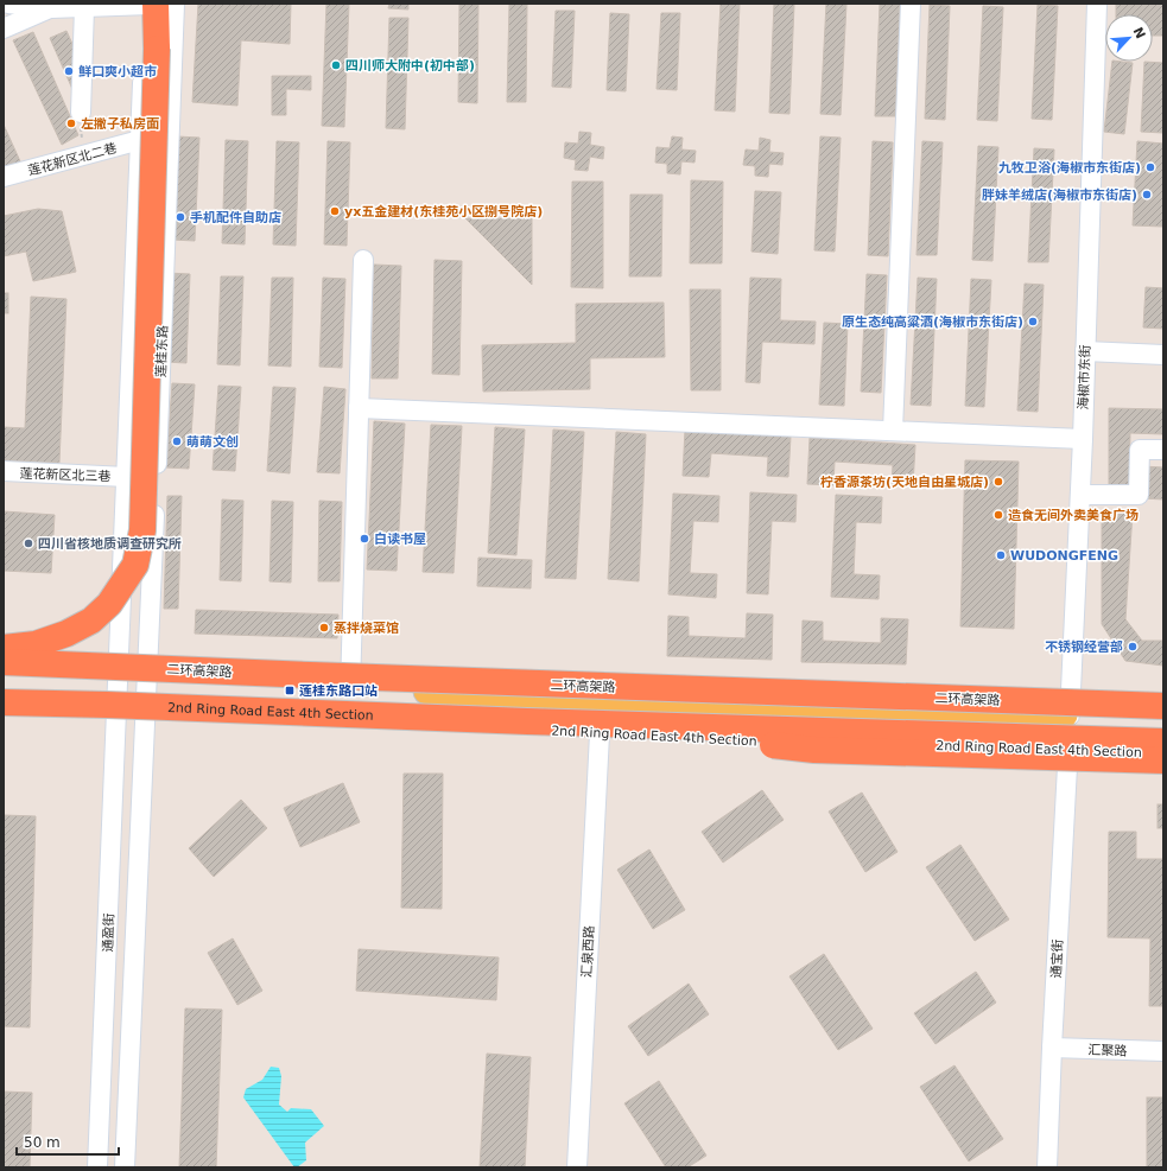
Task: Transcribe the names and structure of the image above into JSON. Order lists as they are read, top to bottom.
{
  "streets": {
    "highway": ["二环高架路"],
    "main road": ["2nd Ring Road East 4th Section"],
    "street": [
      "莲花新区北二巷",
      "莲桂东路",
      "海椒市东街",
      "莲花新区北三巷",
      "通盈街",
      "汇泉西路",
      "通宝街",
      "汇聚路"
    ]
  },
  "crossings": [
    ["莲桂东路", "2nd Ring Road East 4th Section"],
    ["海椒市东街", "2nd Ring Road East 4th Section"],
    ["海椒市东街", "通宝街"],
    ["2nd Ring Road East 4th Section", "汇泉西路"],
    ["2nd Ring Road East 4th Section", "通宝街"],
    ["通宝街", "汇聚路"]
  ],
  "places": {
    "other": [
      "四川师大附中(初中部)",
      "鲜口爽小超市",
      "左撇子私房面",
      "九牧卫浴(海椒市东街店)",
      "胖妹羊绒店(海椒市东街店)",
      "yx五金建材(东桂苑小区捌号院店)",
      "手机配件自助店",
      "原生态纯高粱酒(海椒市东街店)",
      "萌萌文创",
      "柠香源茶坊(天地自由星城店)",
      "造食无间外卖美食广场",
      "白读书屋",
      "四川省核地质调查研究所",
      "WUDONGFENG",
      "蒸拌烧菜馆",
      "不锈钢经营部"
    ],
    "transit": ["莲桂东路口站"]
  },
  "scale_bar": "50 m",
  "north": "top right"
}
